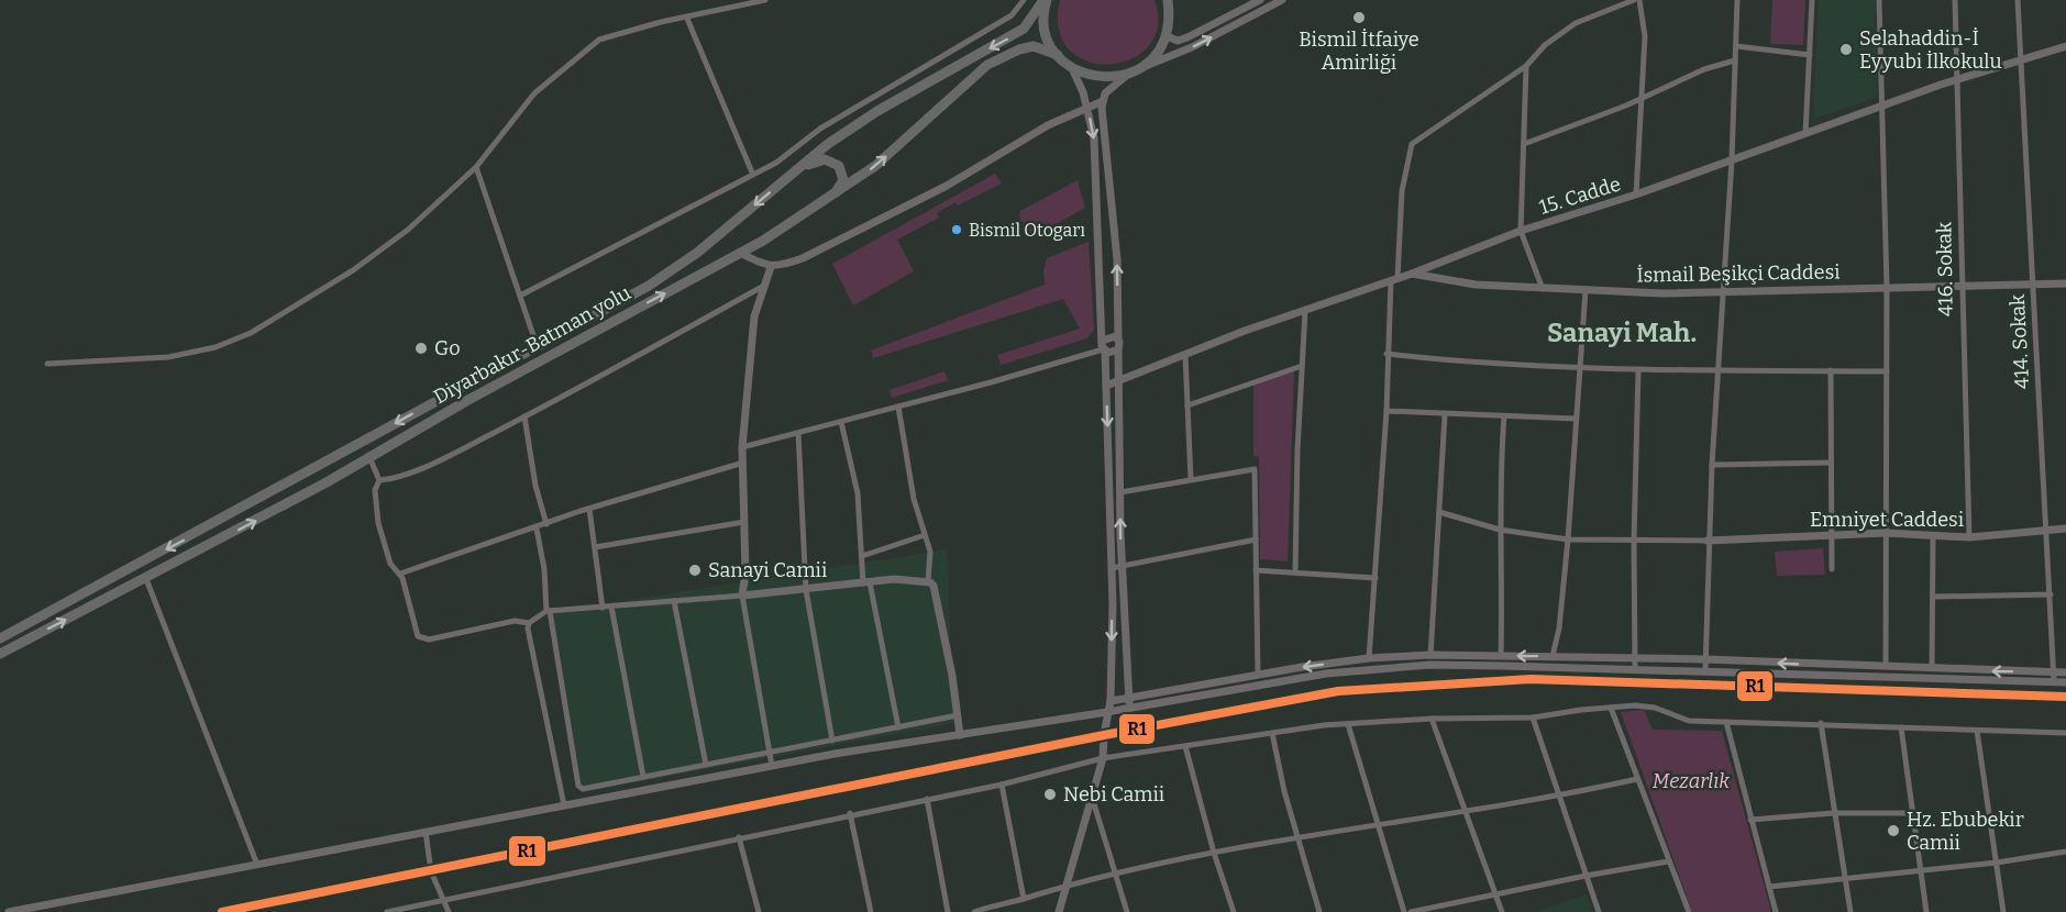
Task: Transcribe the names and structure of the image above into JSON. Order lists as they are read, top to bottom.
{
  "streets": {
    "highway": ["Diyarbakır-Batman yolu"],
    "street": [
      "15. Cadde",
      "416. Sokak",
      "İsmail Beşikçi Caddesi",
      "414. Sokak",
      "Emniyet Caddesi"
    ]
  },
  "crossings": [
    ["15. Cadde", "416. Sokak"],
    ["15. Cadde", "İsmail Beşikçi Caddesi"],
    ["15. Cadde", "414. Sokak"],
    ["416. Sokak", "İsmail Beşikçi Caddesi"],
    ["416. Sokak", "Emniyet Caddesi"],
    ["İsmail Beşikçi Caddesi", "414. Sokak"],
    ["414. Sokak", "Emniyet Caddesi"]
  ],
  "districts": ["Sanayi Mah."],
  "parks": ["Mezarlık"],
  "places": [
    "Bismil İtfaiye Amirliği",
    "Selahaddin-İ Eyyubi İlkokulu",
    "Bismil Otogarı",
    "Go",
    "Sanayi Camii",
    "Nebi Camii",
    "Hz. Ebubekir Camii"
  ],
  "lines": ["transit line R1"]
}
